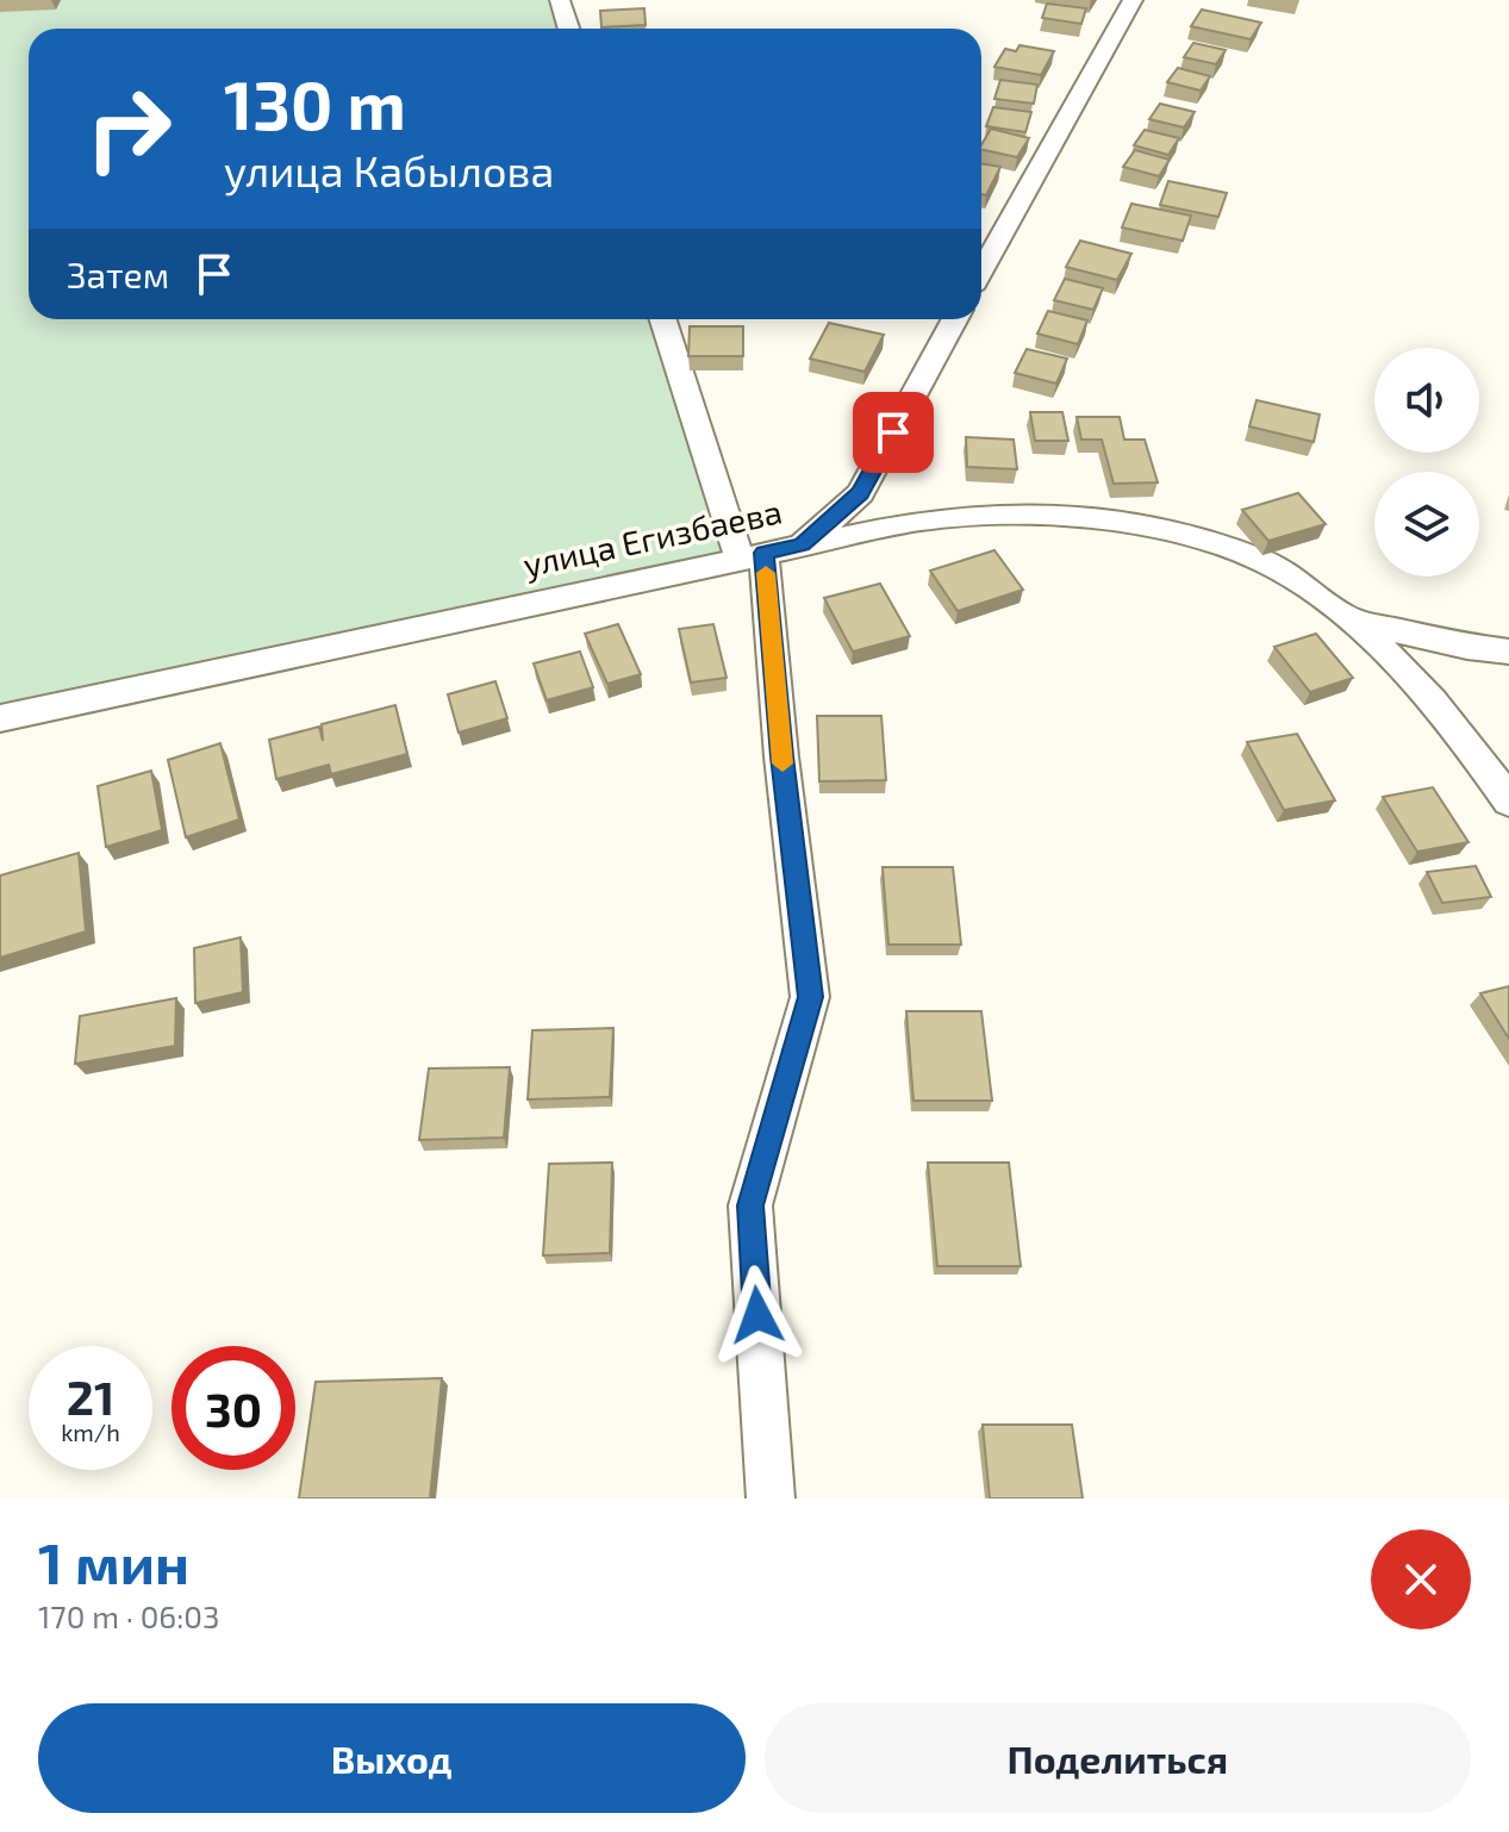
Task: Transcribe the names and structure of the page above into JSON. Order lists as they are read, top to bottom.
{
  "streets": {
    "street": ["улица Егизбаева"]
  },
  "page": {
    "turn": ["130 m", "улица Кабылова"],
    "then": "Затем",
    "speed": "21 km/h",
    "limit": "30",
    "heading": ["1 мин", "170 m · 06:03"],
    "buttons": ["Выход", "Поделиться"]
  }
}
